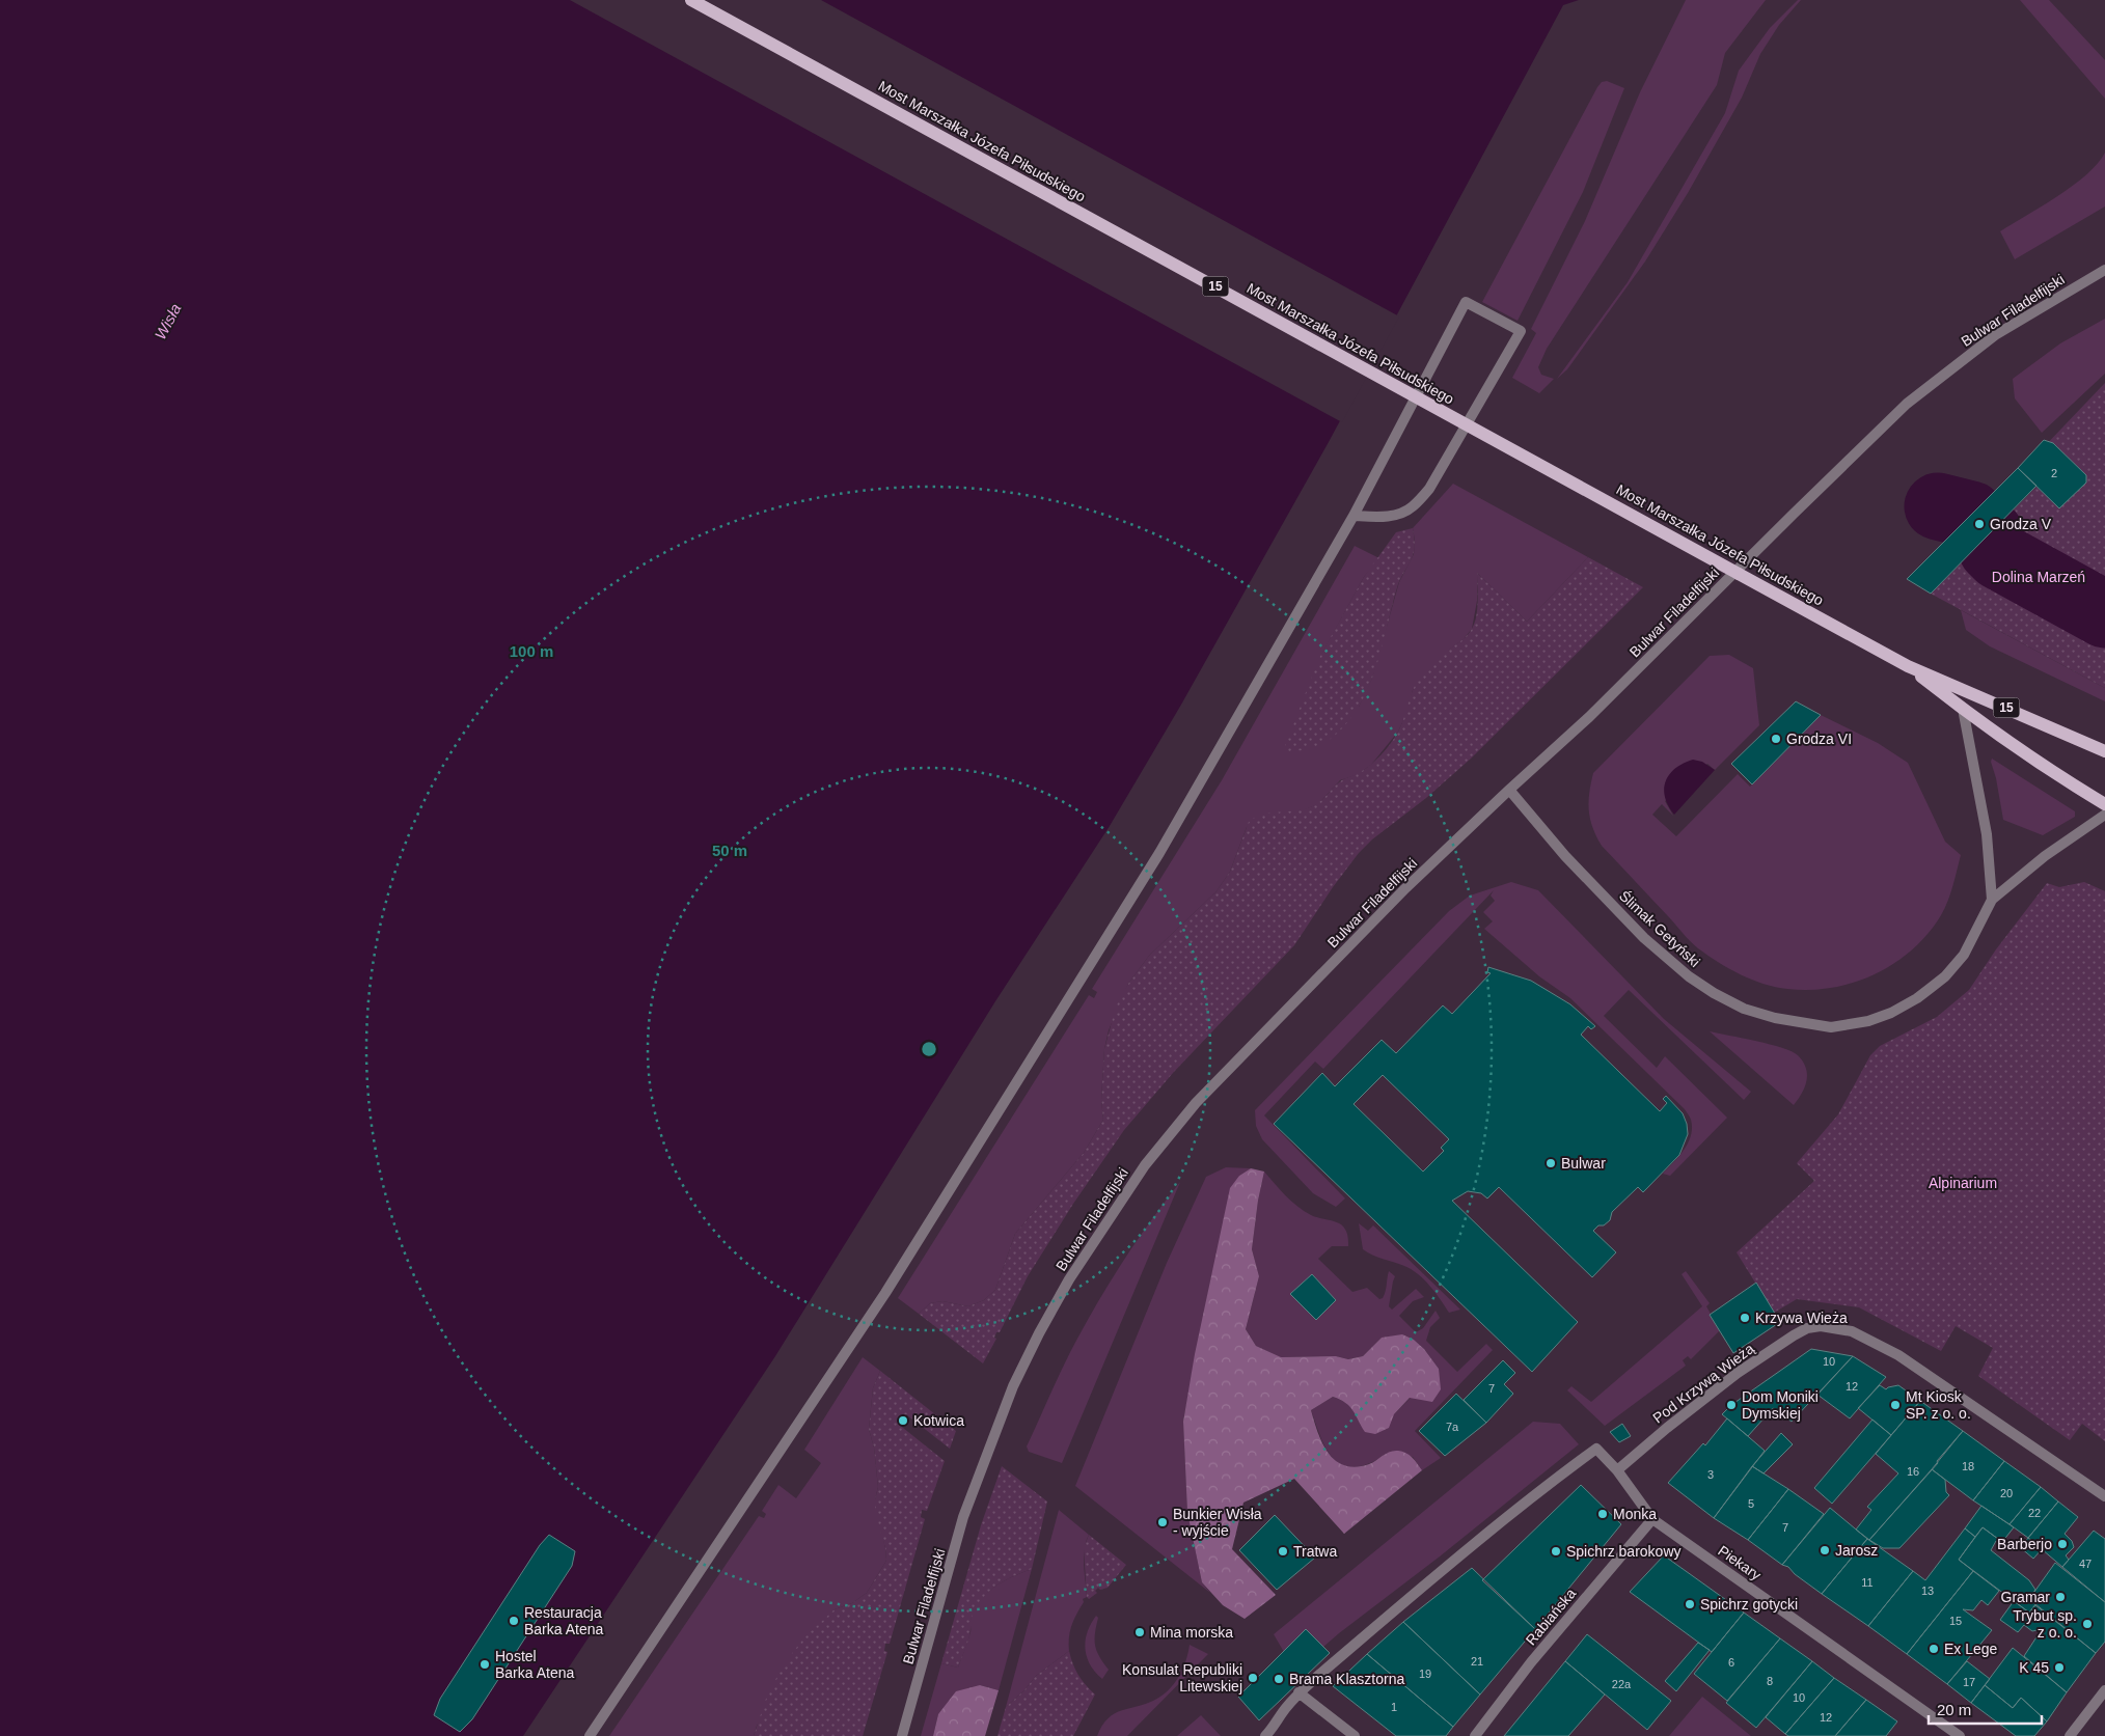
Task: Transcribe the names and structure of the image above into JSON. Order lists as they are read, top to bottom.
{
  "streets": {
    "main road": ["Most Marszałka Józefa Piłsudskiego", "15"],
    "street": [
      "Bulwar Filadelfijski",
      "Ślimak Getyński",
      "Pod Krzywą Wieżą",
      "Piekary",
      "Rabiańska"
    ]
  },
  "crossings": [
    ["Most Marszałka Józefa Piłsudskiego", "15"],
    ["Bulwar Filadelfijski", "Ślimak Getyński"],
    ["Pod Krzywą Wieżą", "Piekary"],
    ["Piekary", "Rabiańska"]
  ],
  "water": ["Wisła"],
  "parks": ["Dolina Marzeń", "Alpinarium"],
  "places": [
    "Grodza V",
    "Grodza VI",
    "Bulwar",
    "Krzywa Wieża",
    "Dom Moniki Dymskiej",
    "Mt Kiosk SP. z o. o.",
    "Kotwica",
    "Monka",
    "Bunkier Wisła - wyjście",
    "Barberjo",
    "Jarosz",
    "Tratwa",
    "Spichrz barokowy",
    "Gramar",
    "Spichrz gotycki",
    "Restauracja Barka Atena",
    "Trybut sp. z o. o.",
    "Mina morska",
    "Ex Lege",
    "Hostel Barka Atena",
    "K 45",
    "Konsulat Republiki Litewskiej",
    "Brama Klasztorna"
  ],
  "house_numbers": [
    "2",
    "10",
    "12",
    "7",
    "7a",
    "18",
    "16",
    "3",
    "20",
    "5",
    "22",
    "7",
    "47",
    "11",
    "13",
    "15",
    "21",
    "6",
    "19",
    "8",
    "17",
    "22a",
    "10",
    "1",
    "12"
  ],
  "scale_bar": "20 m",
  "rings": ["100 m", "50 m"]
}
